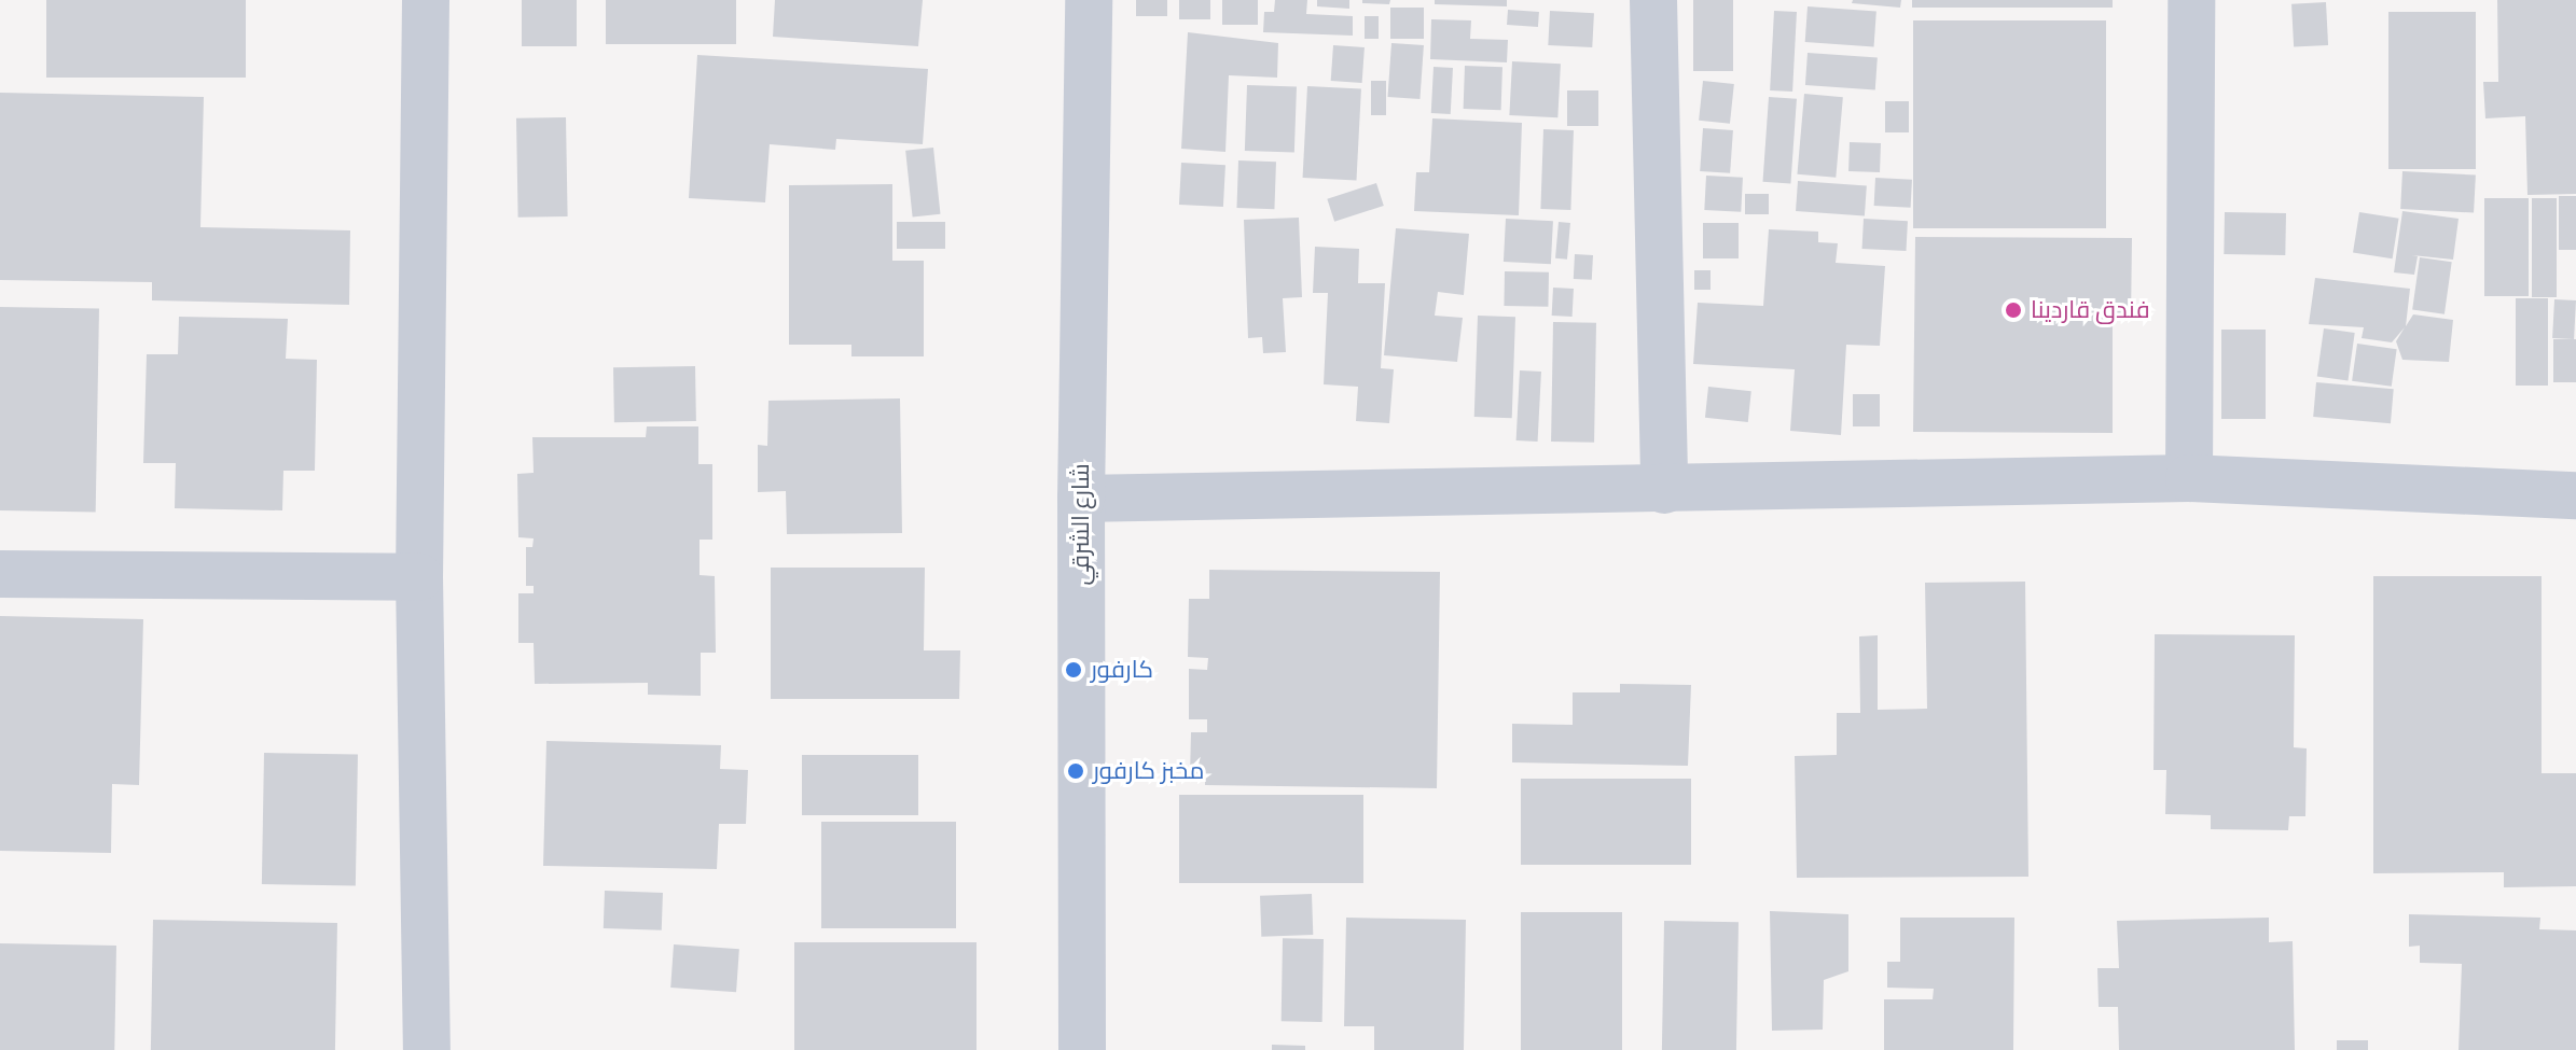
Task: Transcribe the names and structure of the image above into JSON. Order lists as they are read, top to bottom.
{
  "streets": {
    "street": ["شارع الشرقي"]
  },
  "places": ["فندق قاردينا", "كارفور", "مخبز كارفور"]
}
